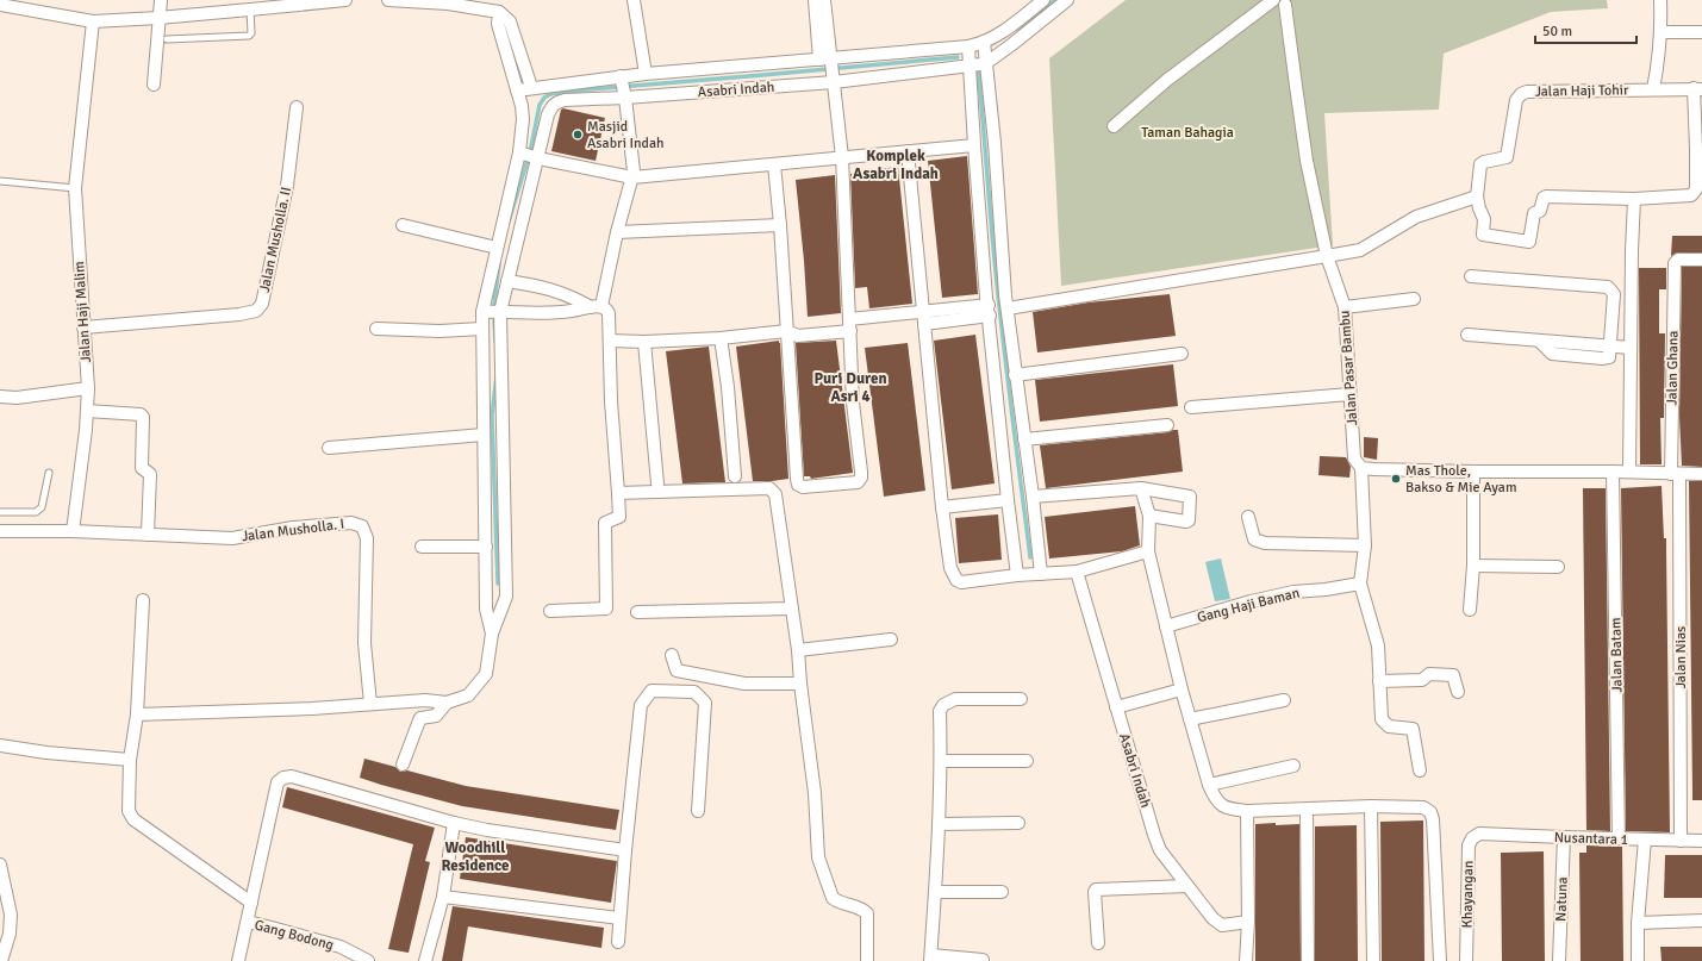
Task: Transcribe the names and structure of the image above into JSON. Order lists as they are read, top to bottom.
{
  "streets": {
    "street": [
      "Asabri Indah",
      "Jalan Haji Tohir",
      "Jalan Musholla. II",
      "Jalan Haji Malim",
      "Jalan Pasar Bambu",
      "Jalan Ghana",
      "Jalan Musholla. I",
      "Gang Haji Baman",
      "Jalan Batam",
      "Jalan Nias",
      "Nusantara 1",
      "Khayangan",
      "Natuna",
      "Gang Bodong"
    ]
  },
  "crossings": [
    ["Jalan Musholla. II", "Jalan Haji Malim"],
    ["Jalan Haji Malim", "Jalan Musholla. I"],
    ["Jalan Pasar Bambu", "Gang Haji Baman"],
    ["Jalan Ghana", "Jalan Nias"],
    ["Jalan Batam", "Nusantara 1"],
    ["Jalan Nias", "Nusantara 1"],
    ["Nusantara 1", "Khayangan"],
    ["Nusantara 1", "Natuna"]
  ],
  "districts": ["Komplek Asabri Indah", "Puri Duren Asri 4", "Woodhill Residence"],
  "parks": ["Taman Bahagia"],
  "places": ["Masjid Asabri Indah", "Mas Thole, Bakso & Mie Ayam"],
  "scale_bar": "50 m"
}
